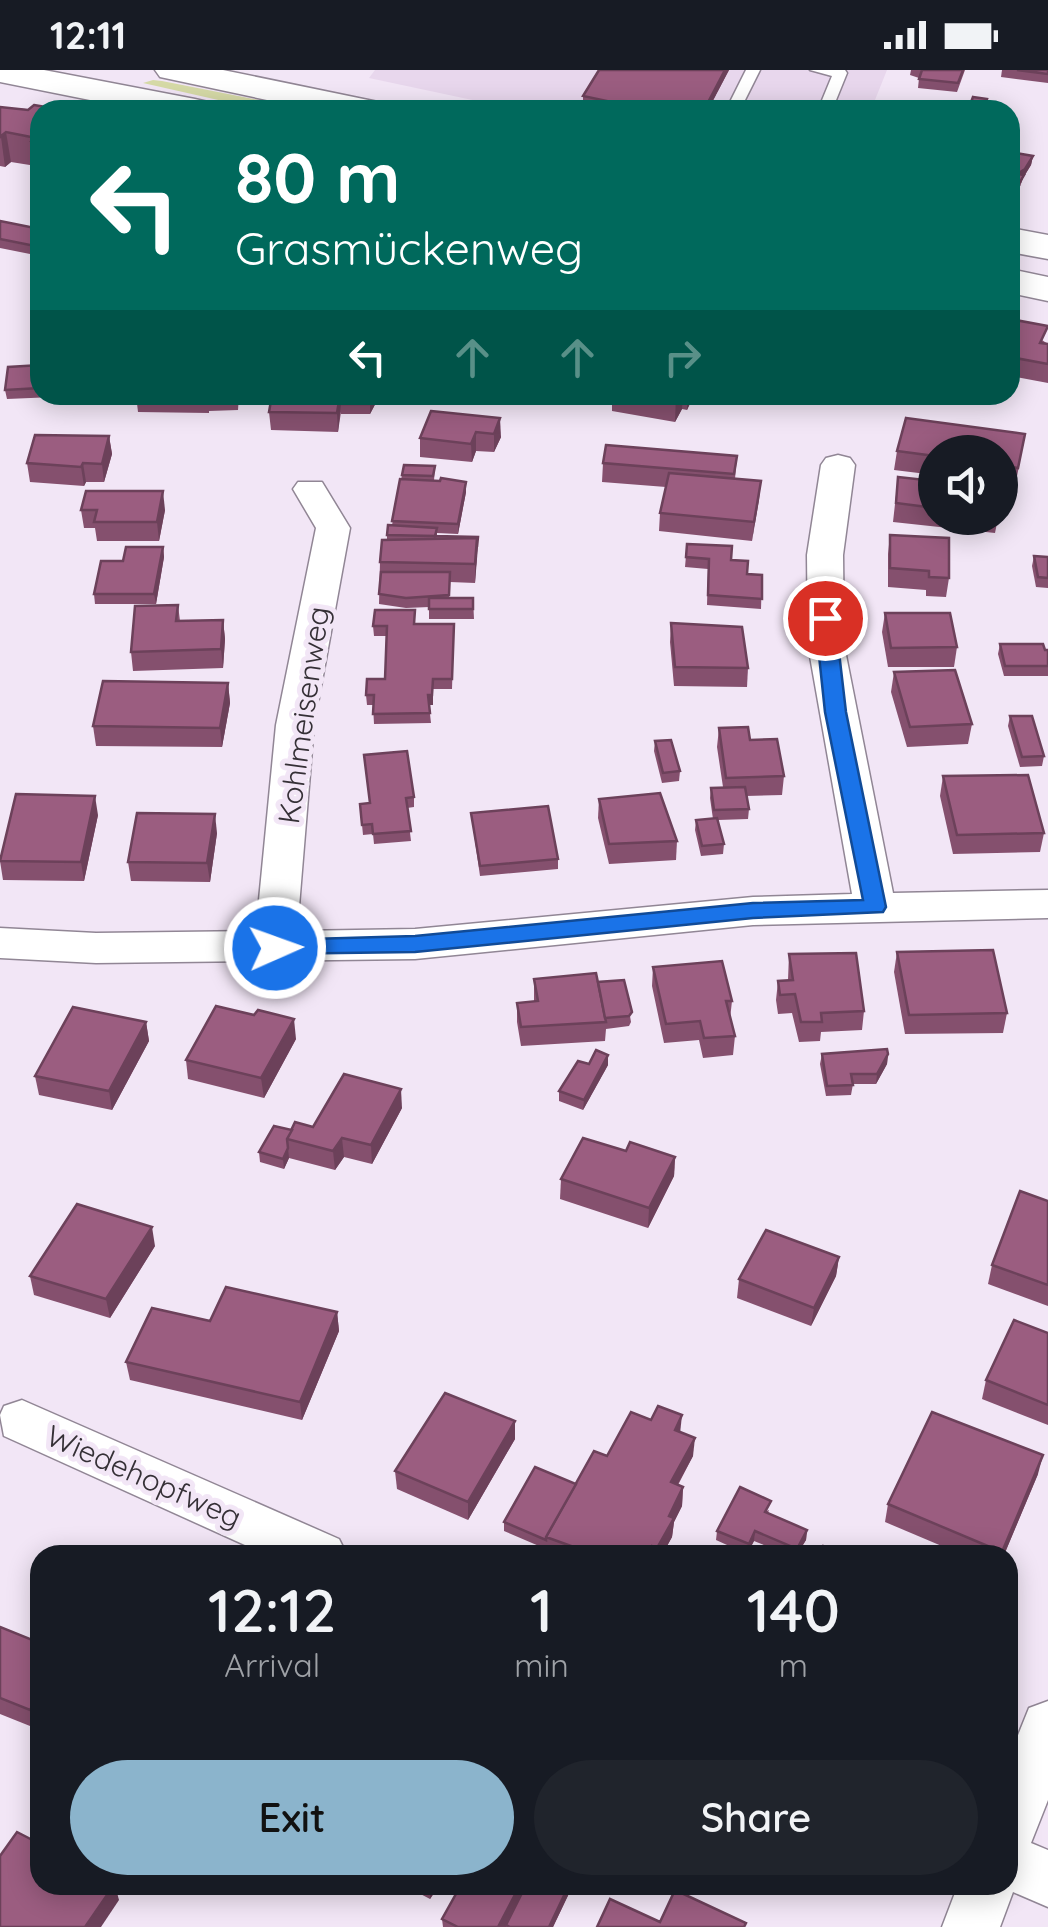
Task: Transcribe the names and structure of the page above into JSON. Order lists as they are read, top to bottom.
{
  "streets": {
    "street": ["Kohlmeisenweg", "Wiedehopfweg"]
  },
  "page": {
    "status": "12:11",
    "turn": ["80 m", "Grasmückenweg"],
    "eta": [
      "12:12",
      "Arrival",
      "1",
      "min",
      "140",
      "m"
    ],
    "buttons": ["Exit", "Share"]
  }
}
